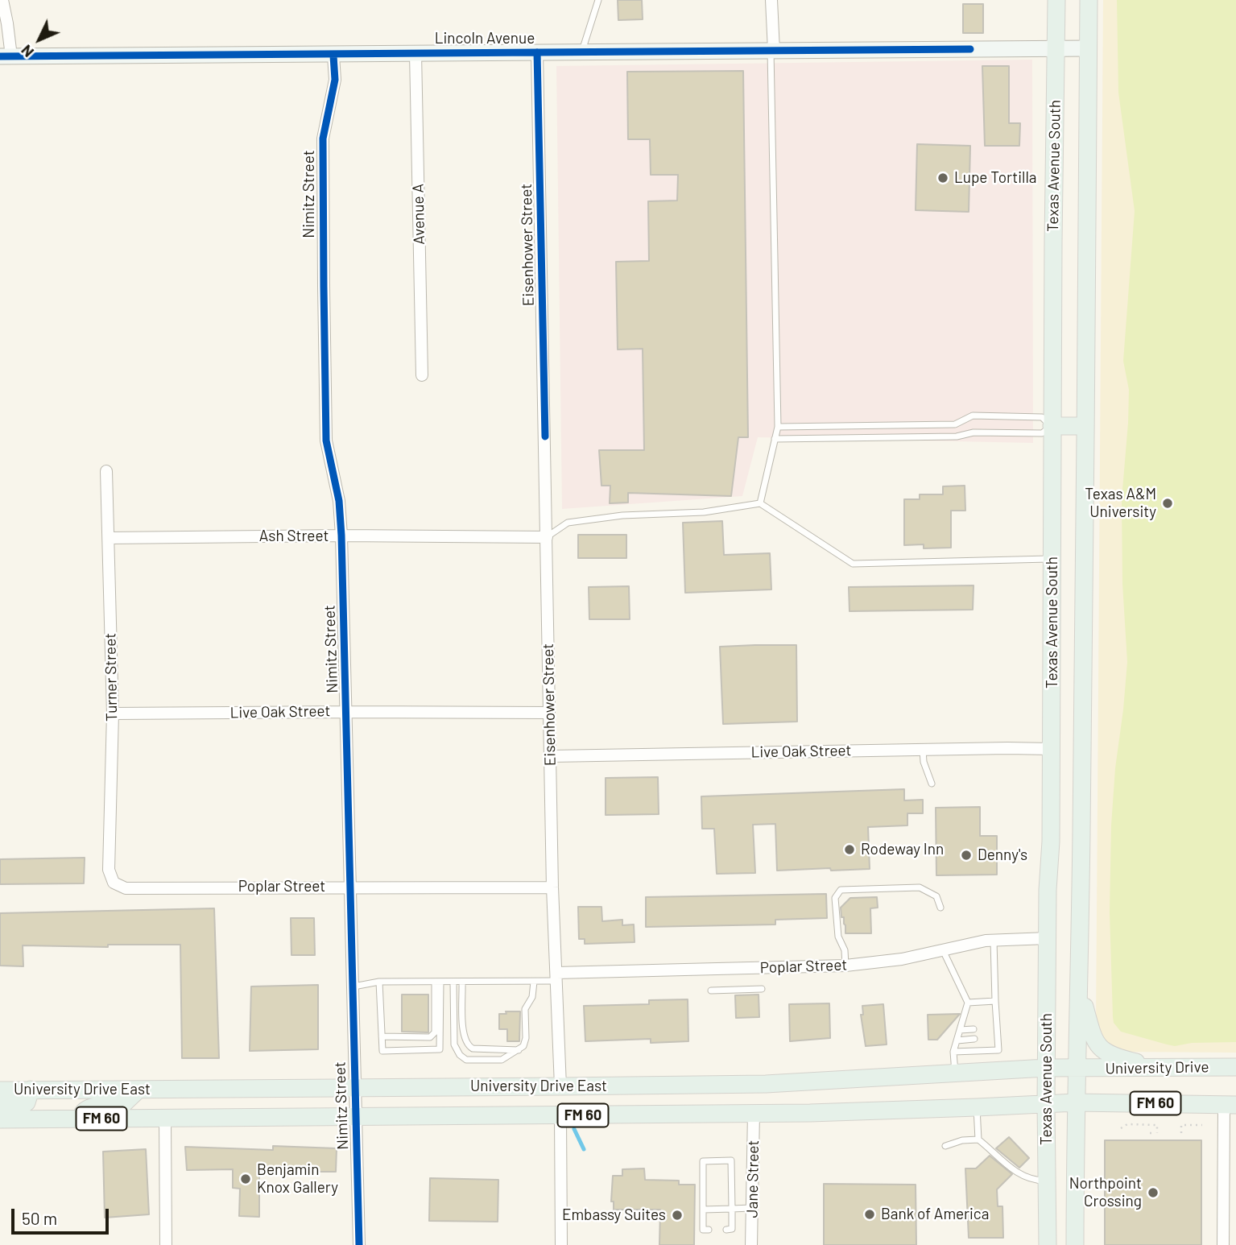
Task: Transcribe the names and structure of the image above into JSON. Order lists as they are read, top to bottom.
{
  "streets": {
    "main road": [
      "Texas Avenue South",
      "University Drive",
      "University Drive East",
      "FM 60"
    ],
    "street": [
      "Lincoln Avenue",
      "Nimitz Street",
      "Avenue A",
      "Eisenhower Street",
      "Ash Street",
      "Turner Street",
      "Live Oak Street",
      "Poplar Street",
      "Jane Street"
    ]
  },
  "crossings": [
    ["Lincoln Avenue", "Texas Avenue South"],
    ["Lincoln Avenue", "Nimitz Street"],
    ["Lincoln Avenue", "Avenue A"],
    ["Lincoln Avenue", "Eisenhower Street"],
    ["Texas Avenue South", "Live Oak Street"],
    ["Texas Avenue South", "Poplar Street"],
    ["Texas Avenue South", "University Drive"],
    ["Texas Avenue South", "University Drive East"],
    ["Texas Avenue South", "FM 60"],
    ["Nimitz Street", "Ash Street"],
    ["Nimitz Street", "Live Oak Street"],
    ["Nimitz Street", "Poplar Street"],
    ["Nimitz Street", "University Drive East"],
    ["Eisenhower Street", "Ash Street"],
    ["Eisenhower Street", "Live Oak Street"],
    ["Eisenhower Street", "Poplar Street"],
    ["Eisenhower Street", "University Drive East"],
    ["Ash Street", "Turner Street"],
    ["Turner Street", "Live Oak Street"],
    ["Turner Street", "Poplar Street"],
    ["University Drive", "University Drive East"],
    ["University Drive East", "FM 60"],
    ["University Drive East", "Jane Street"]
  ],
  "places": [
    "Lupe Tortilla",
    "Texas A&M University",
    "Rodeway Inn",
    "Denny's",
    "Benjamin Knox Gallery",
    "Northpoint Crossing",
    "Bank of America",
    "Embassy Suites"
  ],
  "scale_bar": "50 m",
  "north": "bottom left"
}
